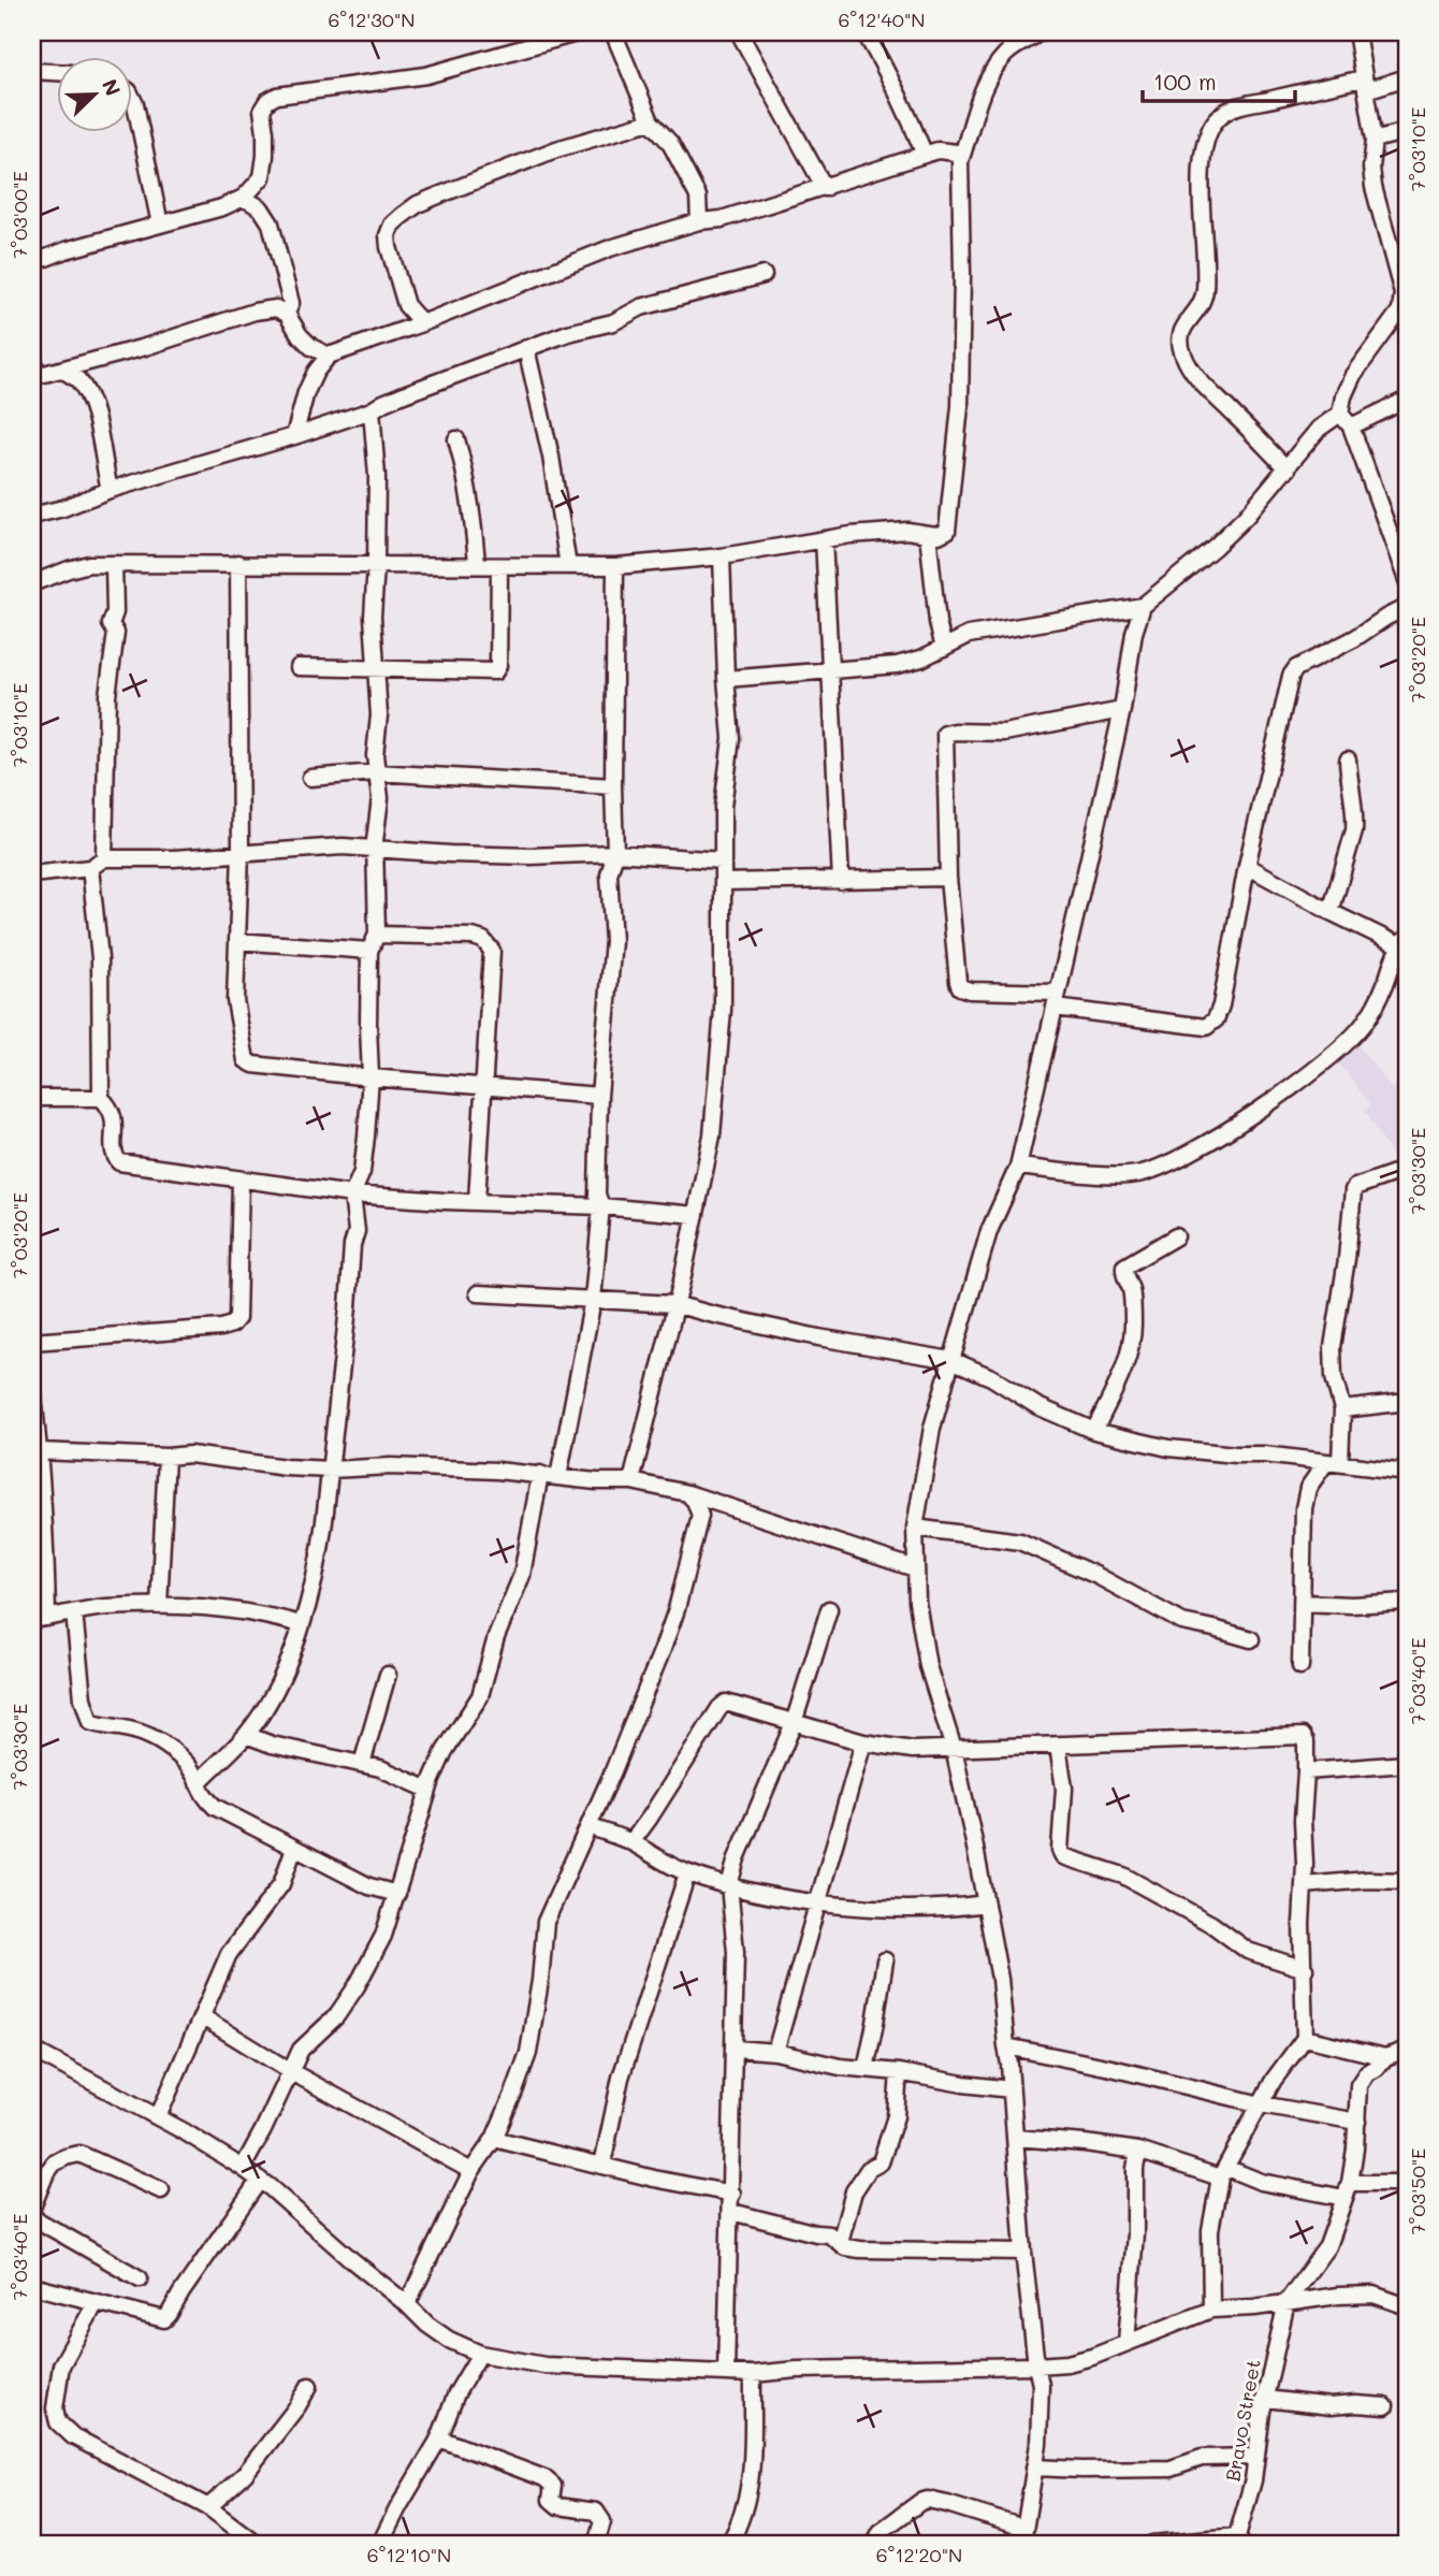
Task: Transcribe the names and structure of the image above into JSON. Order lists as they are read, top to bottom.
{
  "streets": {
    "street": ["Bravo Street"]
  },
  "scale_bar": "100 m",
  "north": "top right",
  "coordinates": [
    "6°12'30\"N",
    "6°12'40\"N",
    "7°03'10\"E",
    "7°03'00\"E",
    "7°03'20\"E",
    "7°03'30\"E",
    "7°03'40\"E",
    "7°03'50\"E",
    "6°12'10\"N",
    "6°12'20\"N"
  ]
}
